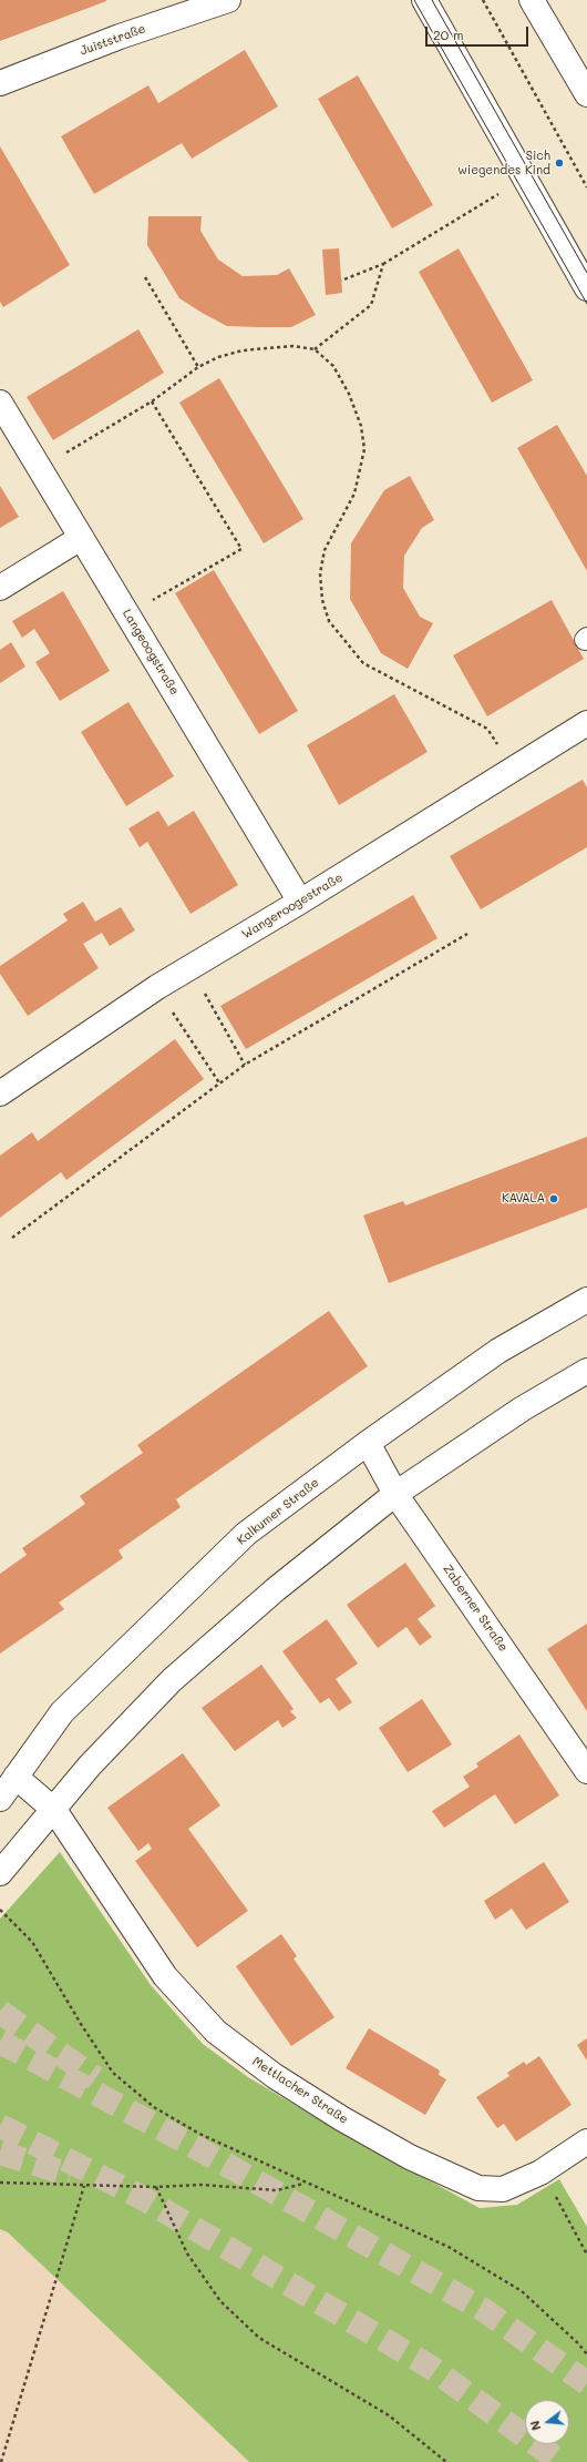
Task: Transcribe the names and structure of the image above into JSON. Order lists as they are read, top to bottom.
{
  "streets": {
    "street": [
      "Juiststraße",
      "Langeoogstraße",
      "Wangeroogestraße",
      "Kalkumer Straße",
      "Zaberner Straße",
      "Mettlacher Straße"
    ]
  },
  "crossings": [
    ["Langeoogstraße", "Wangeroogestraße"],
    ["Kalkumer Straße", "Zaberner Straße"]
  ],
  "places": ["Sich wiegendes Kind", "KAVALA"],
  "scale_bar": "20 m",
  "north": "left"
}
